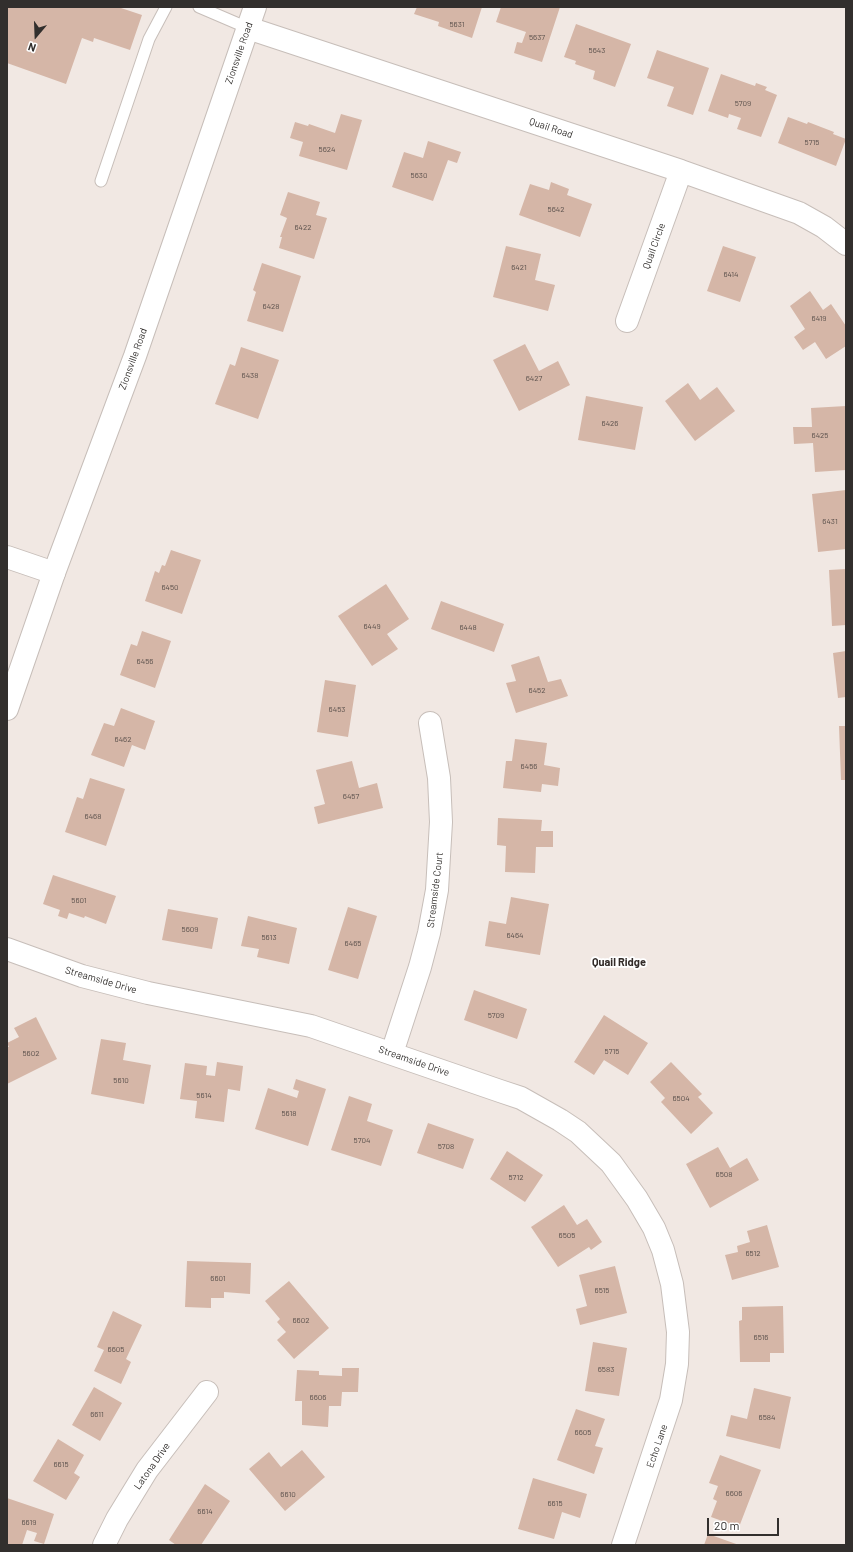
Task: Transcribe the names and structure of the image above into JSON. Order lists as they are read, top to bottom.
{
  "streets": {
    "street": [
      "Zionsville Road",
      "Quail Road",
      "Quail Circle",
      "Streamside Court",
      "Streamside Drive",
      "Echo Lane",
      "Latona Drive"
    ]
  },
  "crossings": [
    ["Zionsville Road", "Quail Road"],
    ["Quail Road", "Quail Circle"],
    ["Streamside Court", "Streamside Drive"],
    ["Streamside Drive", "Echo Lane"]
  ],
  "districts": ["Quail Ridge"],
  "house_numbers": [
    "5631",
    "5637",
    "5643",
    "5709",
    "5715",
    "5624",
    "5630",
    "5642",
    "6422",
    "6421",
    "6414",
    "6428",
    "6419",
    "6438",
    "6427",
    "6426",
    "6425",
    "6431",
    "6450",
    "6449",
    "6448",
    "6456",
    "6452",
    "6453",
    "6462",
    "6456",
    "6457",
    "6468",
    "5601",
    "5609",
    "6464",
    "5613",
    "6465",
    "5709",
    "5715",
    "5602",
    "5610",
    "5614",
    "6504",
    "5618",
    "5704",
    "5708",
    "6508",
    "5712",
    "6505",
    "6512",
    "6601",
    "6515",
    "6602",
    "6516",
    "6605",
    "6583",
    "6606",
    "6611",
    "6584",
    "6605",
    "6615",
    "6606",
    "6610",
    "6615",
    "6614",
    "6619"
  ],
  "scale_bar": "20 m",
  "north": "bottom"
}
